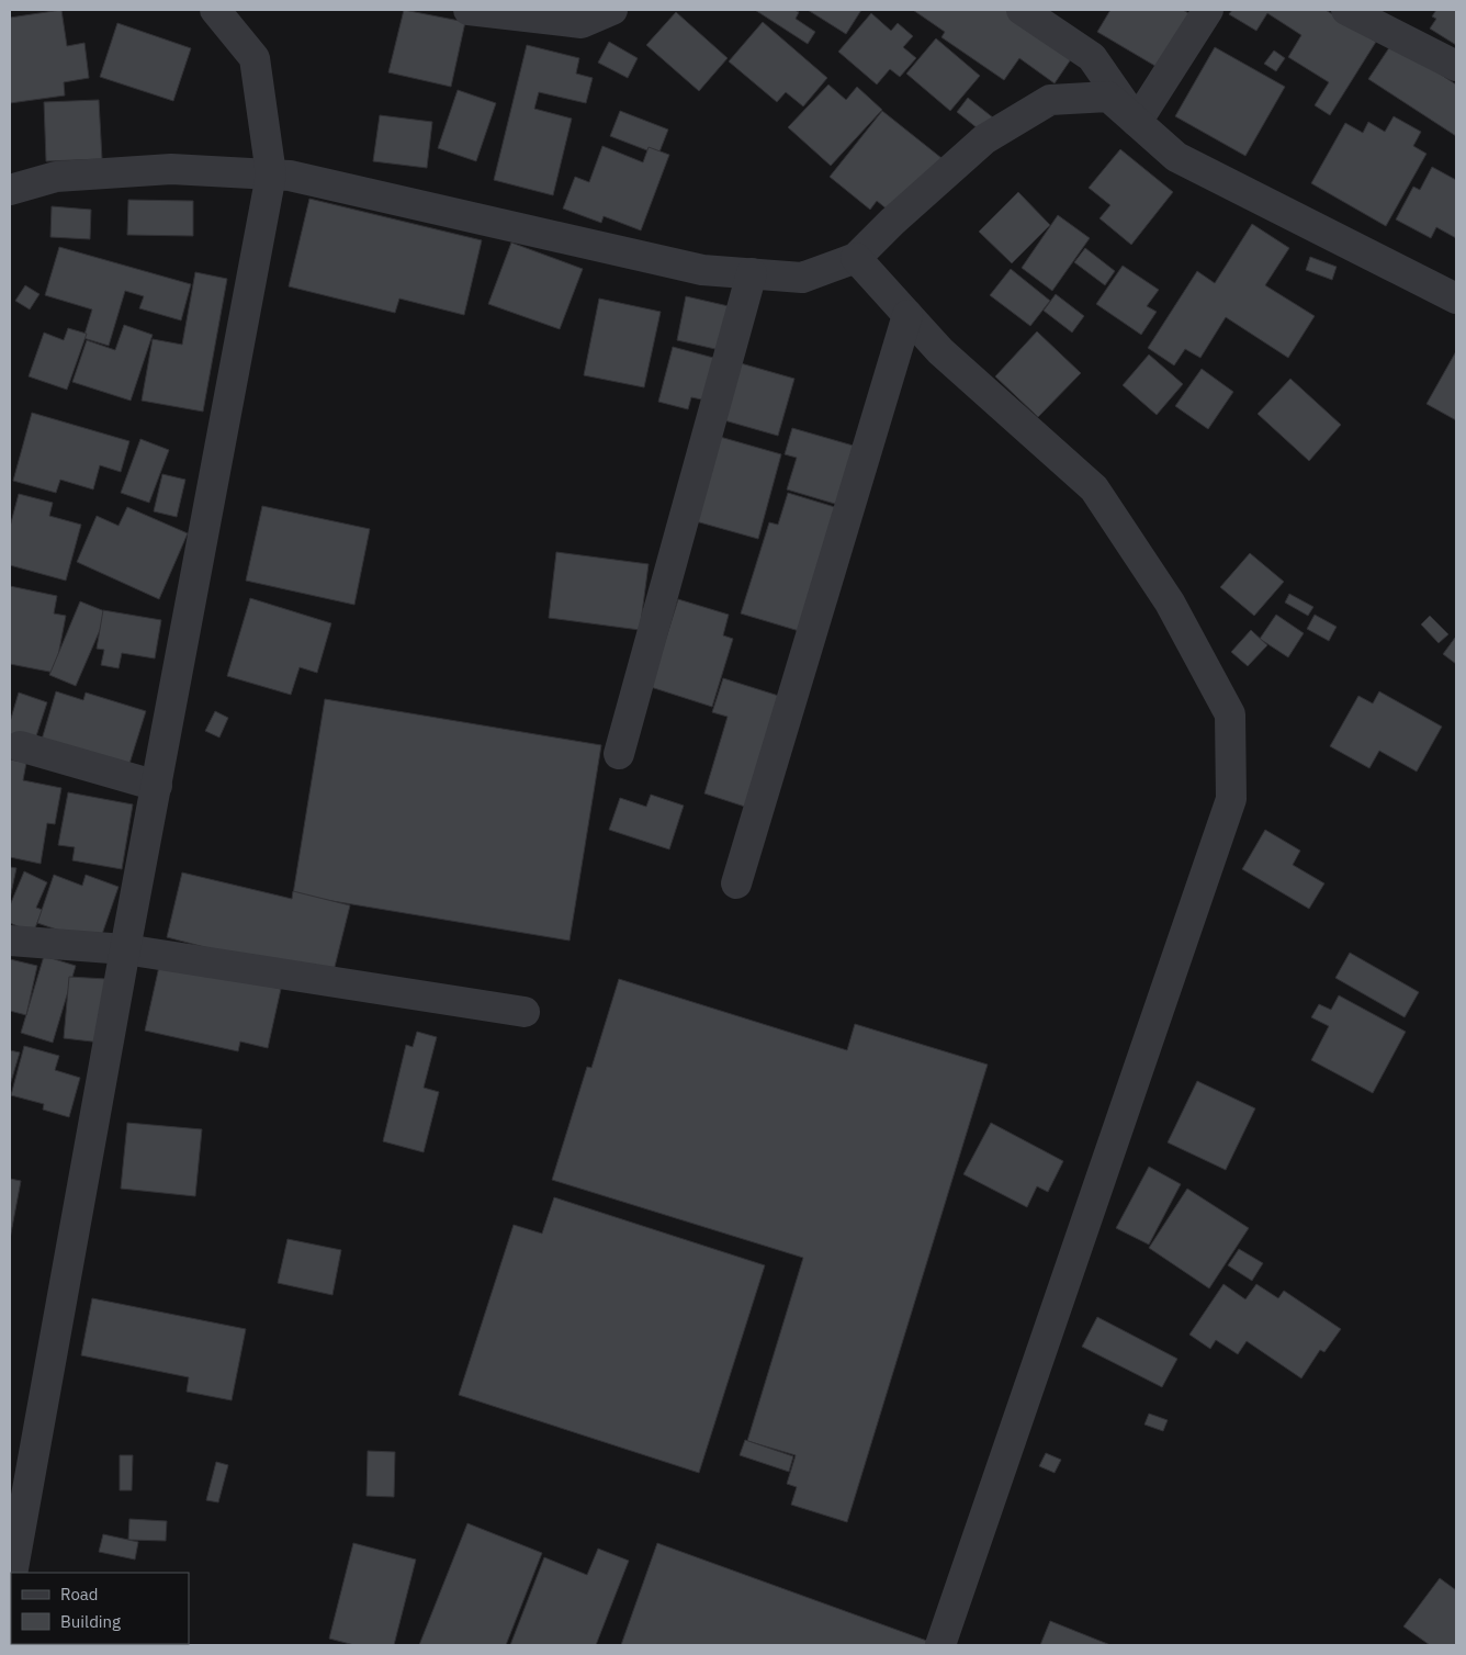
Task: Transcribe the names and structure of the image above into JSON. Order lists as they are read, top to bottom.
{
  "legend": ["Road", "Building"]
}
